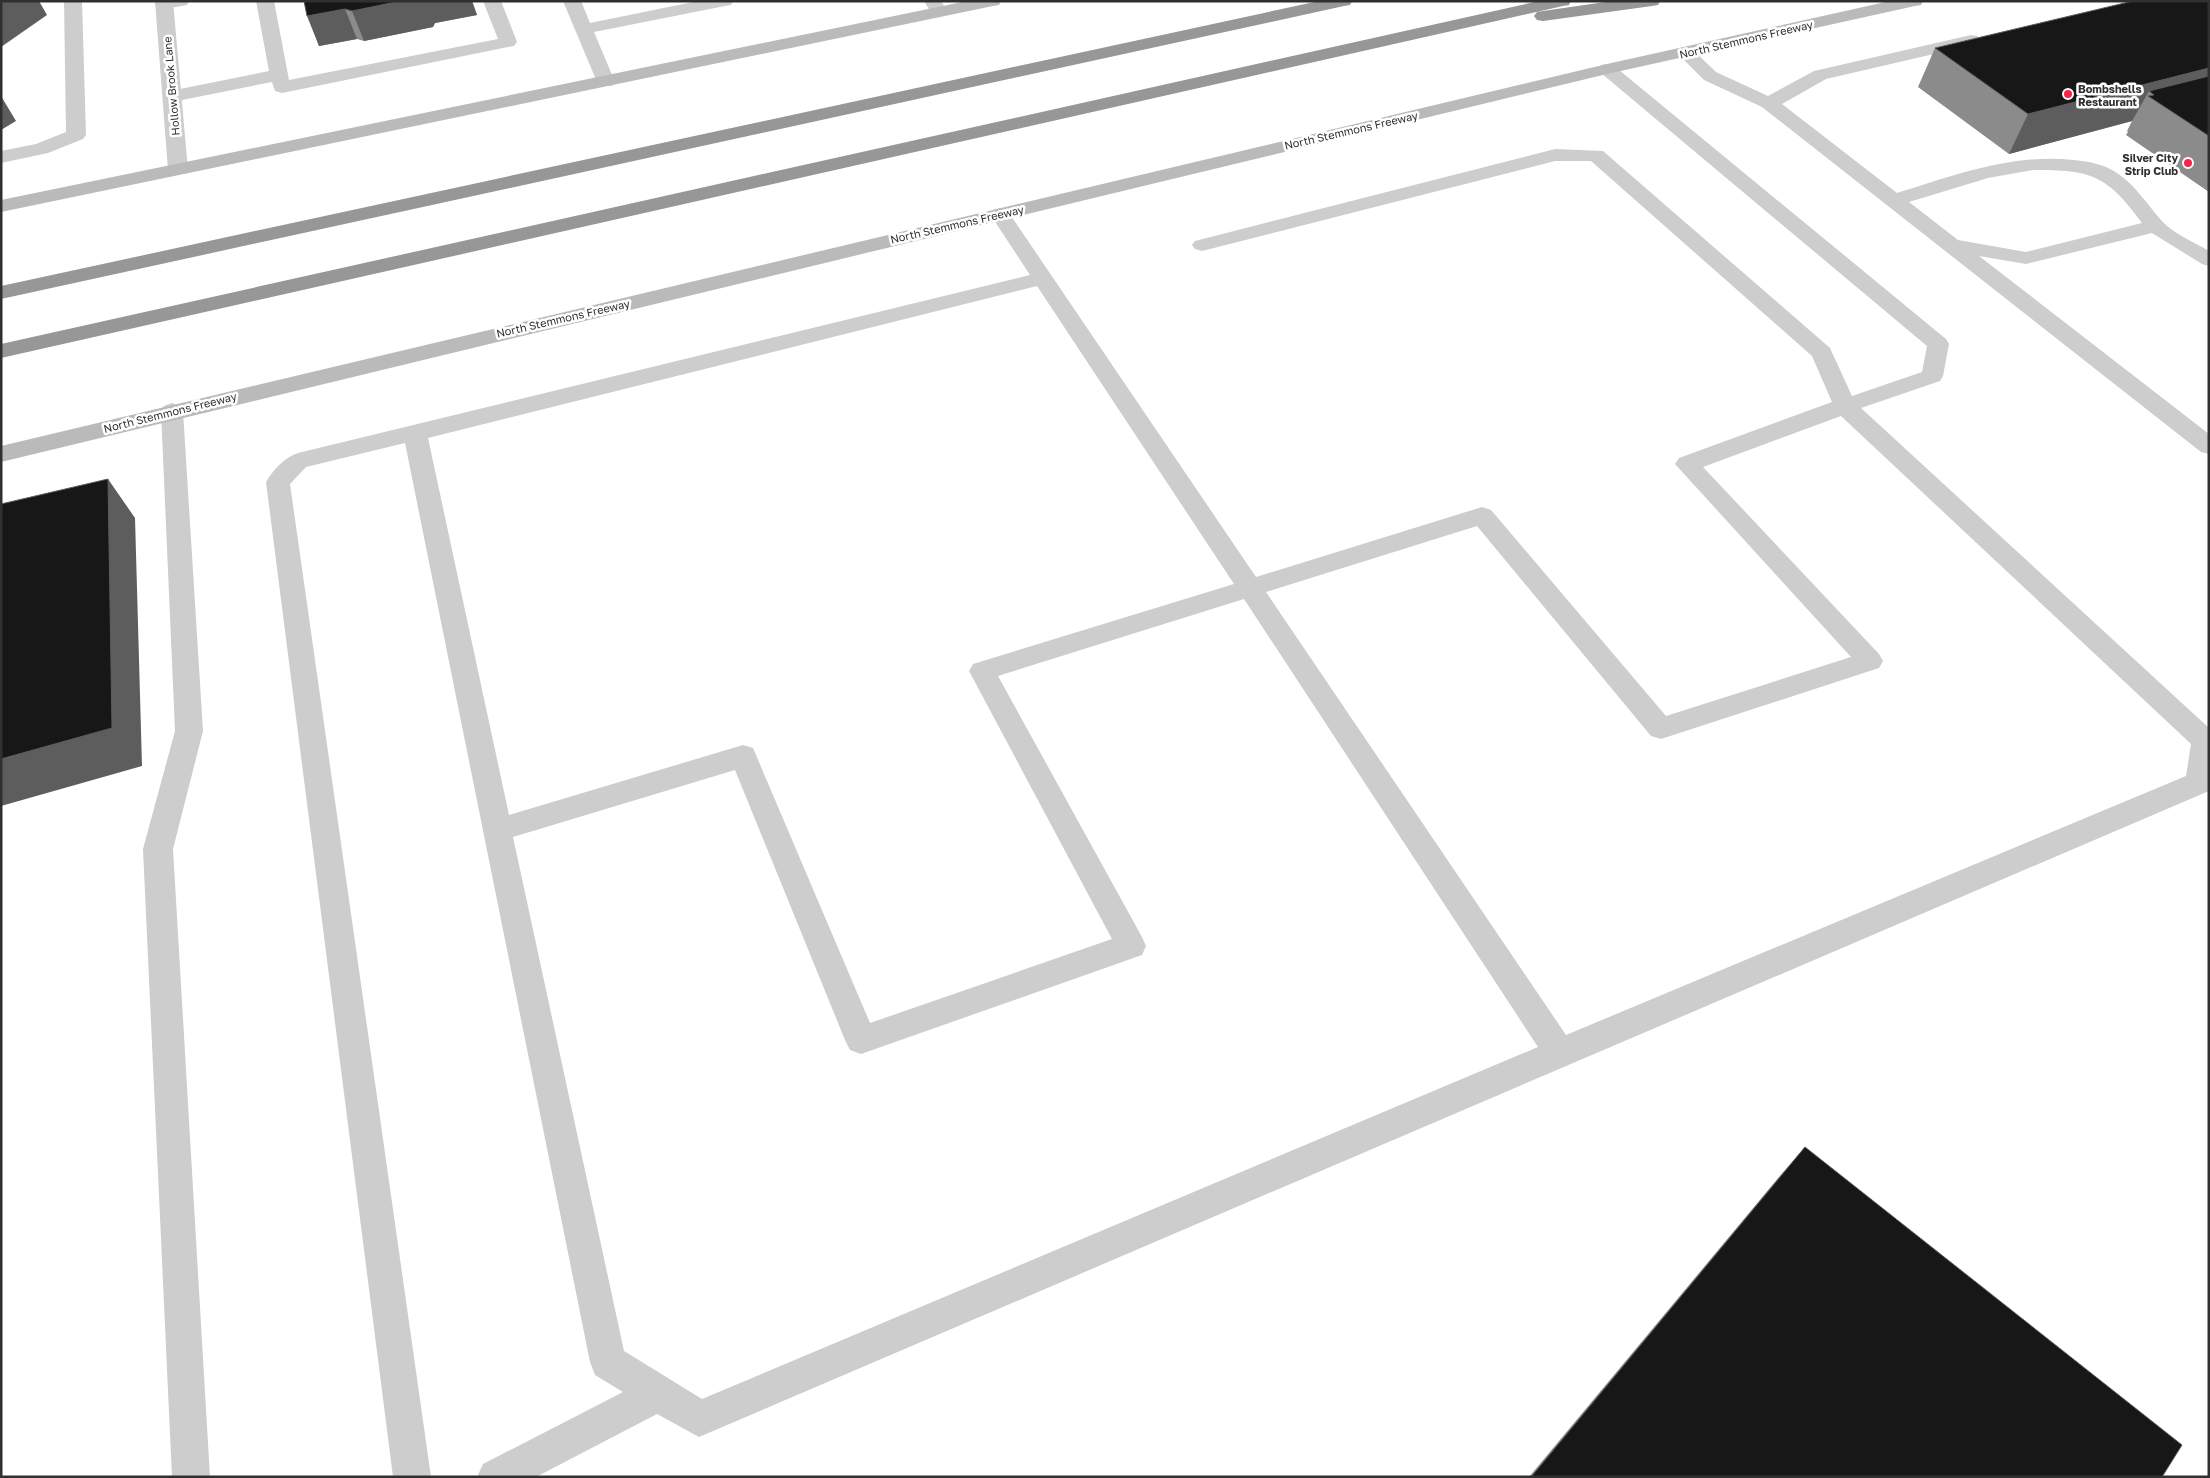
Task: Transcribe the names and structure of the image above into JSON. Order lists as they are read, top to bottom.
{
  "streets": {
    "main road": ["North Stemmons Freeway"],
    "street": ["Hollow Brook Lane"]
  },
  "places": ["Bombshells Restaurant", "Silver City Strip Club"]
}
